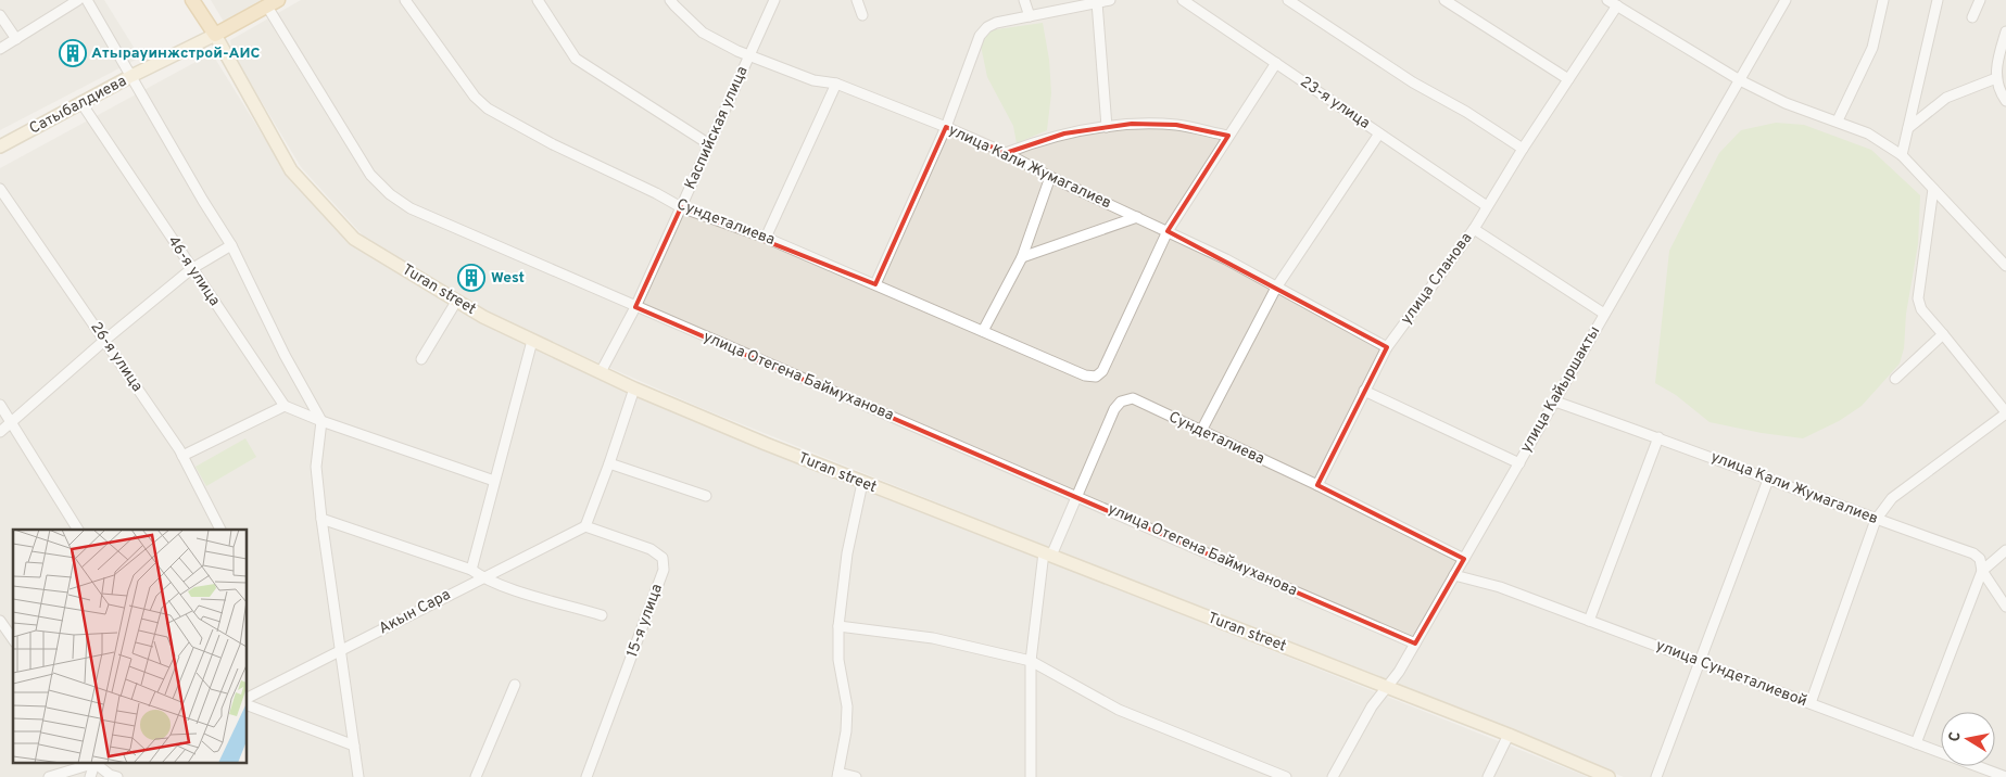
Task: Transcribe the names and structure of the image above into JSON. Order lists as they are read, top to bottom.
{
  "streets": {
    "main road": ["Turan street"],
    "street": [
      "23-я улица",
      "Сатыбалдиева",
      "Каспийская улица",
      "улица Кали Жумагалиев",
      "Сундеталиева",
      "46-я улица",
      "улица Сланова",
      "26-я улица",
      "улица Отегена Баймуханова",
      "улица Кайыршакты",
      "Акын Сара",
      "15-я улица",
      "улица Сундеталиевой"
    ]
  },
  "crossings": [
    ["23-я улица", "улица Сланова"],
    ["Сатыбалдиева", "46-я улица"],
    ["Сатыбалдиева", "Turan street"],
    ["Каспийская улица", "улица Кали Жумагалиев"],
    ["Каспийская улица", "Сундеталиева"],
    ["Каспийская улица", "Turan street"],
    ["Каспийская улица", "улица Отегена Баймуханова"],
    ["улица Кали Жумагалиев", "Сундеталиева"],
    ["улица Кали Жумагалиев", "улица Сланова"],
    ["улица Кали Жумагалиев", "улица Кайыршакты"],
    ["Сундеталиева", "улица Сланова"],
    ["Сундеталиева", "Turan street"],
    ["Сундеталиева", "улица Отегена Баймуханова"],
    ["Сундеталиева", "улица Кайыршакты"],
    ["Turan street", "улица Кайыршакты"],
    ["улица Отегена Баймуханова", "улица Кайыршакты"],
    ["улица Кайыршакты", "улица Сундеталиевой"],
    ["Акын Сара", "15-я улица"]
  ],
  "places": {
    "building": ["Атырауинжстрой-АИС", "West"]
  },
  "north": "left"
}
